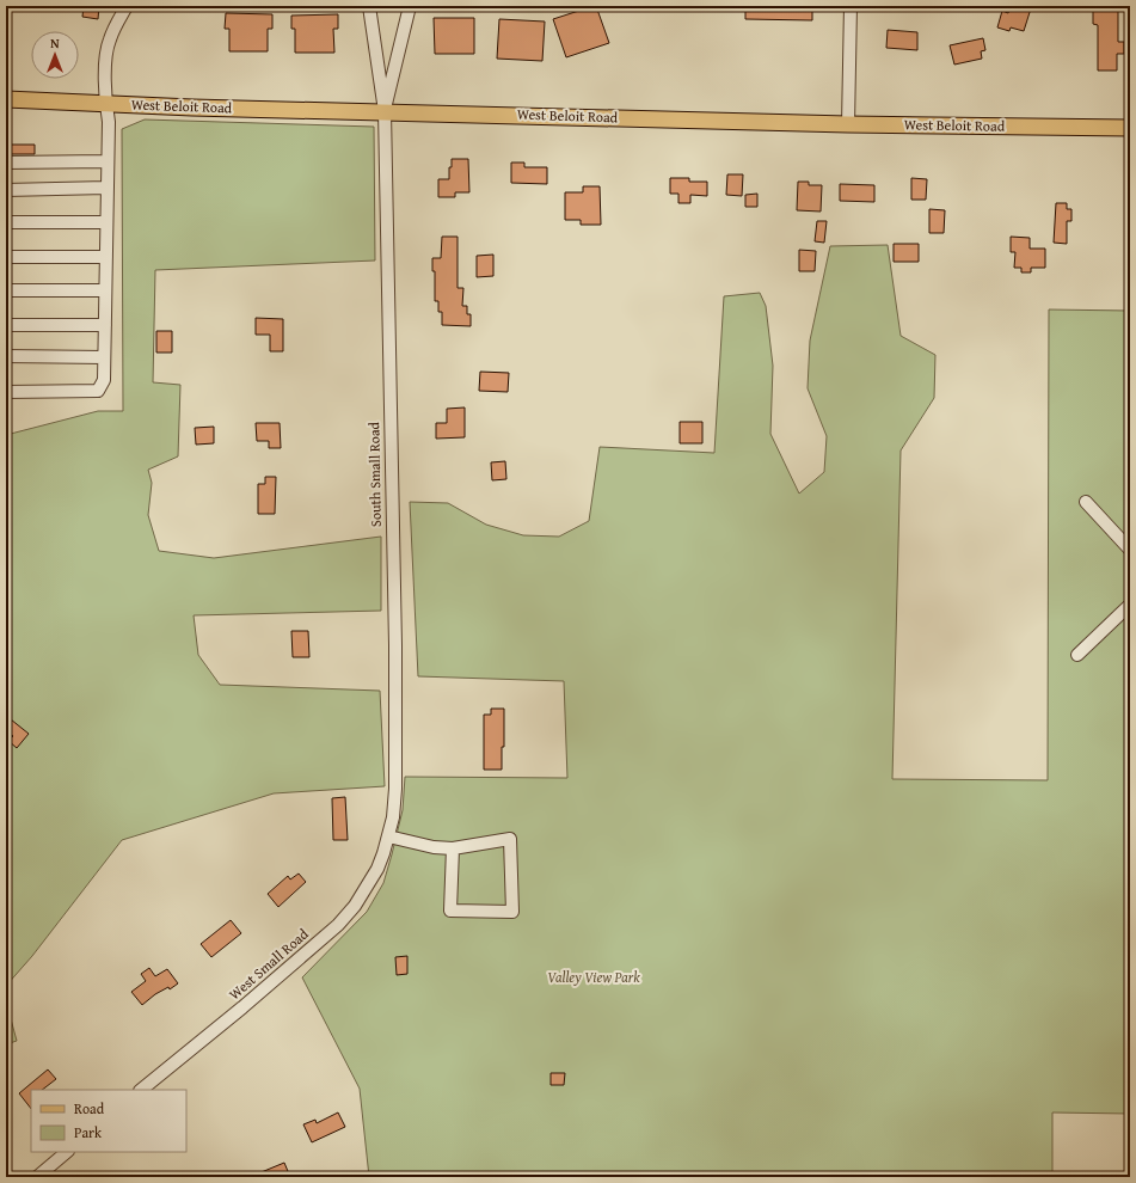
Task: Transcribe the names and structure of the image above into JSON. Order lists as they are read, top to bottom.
{
  "streets": {
    "main road": ["West Beloit Road"],
    "street": ["South Small Road", "West Small Road"]
  },
  "crossings": [
    ["West Beloit Road", "South Small Road"],
    ["South Small Road", "West Small Road"]
  ],
  "parks": ["Valley View Park"],
  "legend": ["Road", "Park"],
  "north": "top"
}
